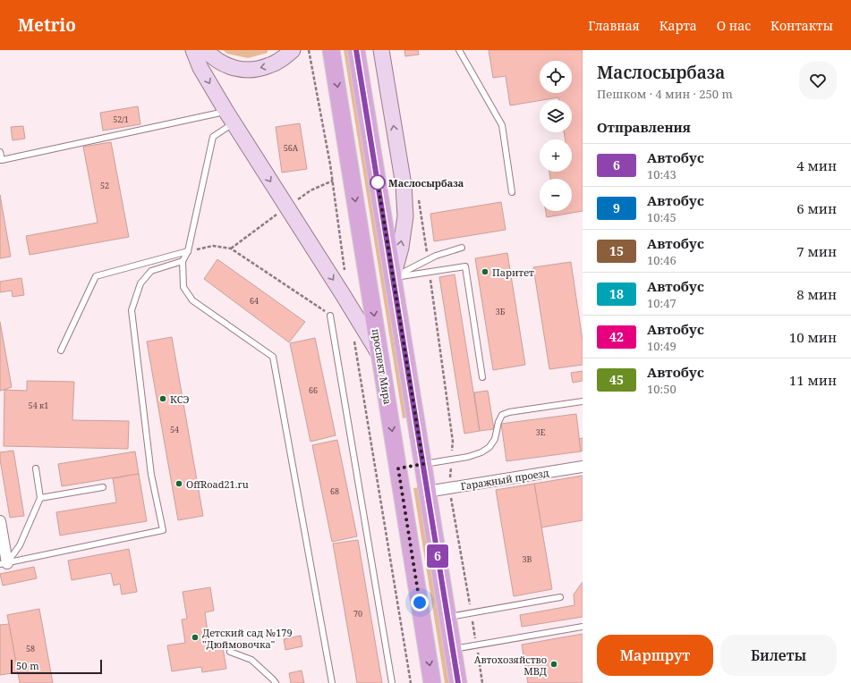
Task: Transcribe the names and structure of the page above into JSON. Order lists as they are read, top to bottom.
{
  "streets": {
    "main road": ["проспект Мира"],
    "street": ["Гаражный проезд"]
  },
  "places": [
    "Маслосырбаза",
    "Паритет",
    "КСЭ",
    "OffRoad21.ru",
    "Детский сад №179 \"Дюймовочка\"",
    "Автохозяйство МВД"
  ],
  "lines": ["bus line 6"],
  "house_numbers": [
    "52/1",
    "56А",
    "52",
    "64",
    "3Б",
    "66",
    "54 к1",
    "54",
    "3Е",
    "68",
    "3В",
    "70",
    "58"
  ],
  "scale_bar": "50 m",
  "page": {
    "header": "Metrio",
    "nav": [
      "Главная",
      "Карта",
      "О нас",
      "Контакты"
    ],
    "on_map": "6",
    "heading": [
      ["Маслосырбаза", "Пешком · 4 мин · 250 m"],
      "Отправления"
    ],
    "map_buttons": ["+", "−"],
    "list": [
      {
        "mark": "6",
        "name": "Автобус",
        "note": "10:43",
        "value": "4 мин"
      },
      {
        "mark": "9",
        "name": "Автобус",
        "note": "10:45",
        "value": "6 мин"
      },
      {
        "mark": "15",
        "name": "Автобус",
        "note": "10:46",
        "value": "7 мин"
      },
      {
        "mark": "18",
        "name": "Автобус",
        "note": "10:47",
        "value": "8 мин"
      },
      {
        "mark": "42",
        "name": "Автобус",
        "note": "10:49",
        "value": "10 мин"
      },
      {
        "mark": "45",
        "name": "Автобус",
        "note": "10:50",
        "value": "11 мин"
      }
    ],
    "buttons": ["Маршрут", "Билеты"],
    "scale": "50 m"
  }
}
